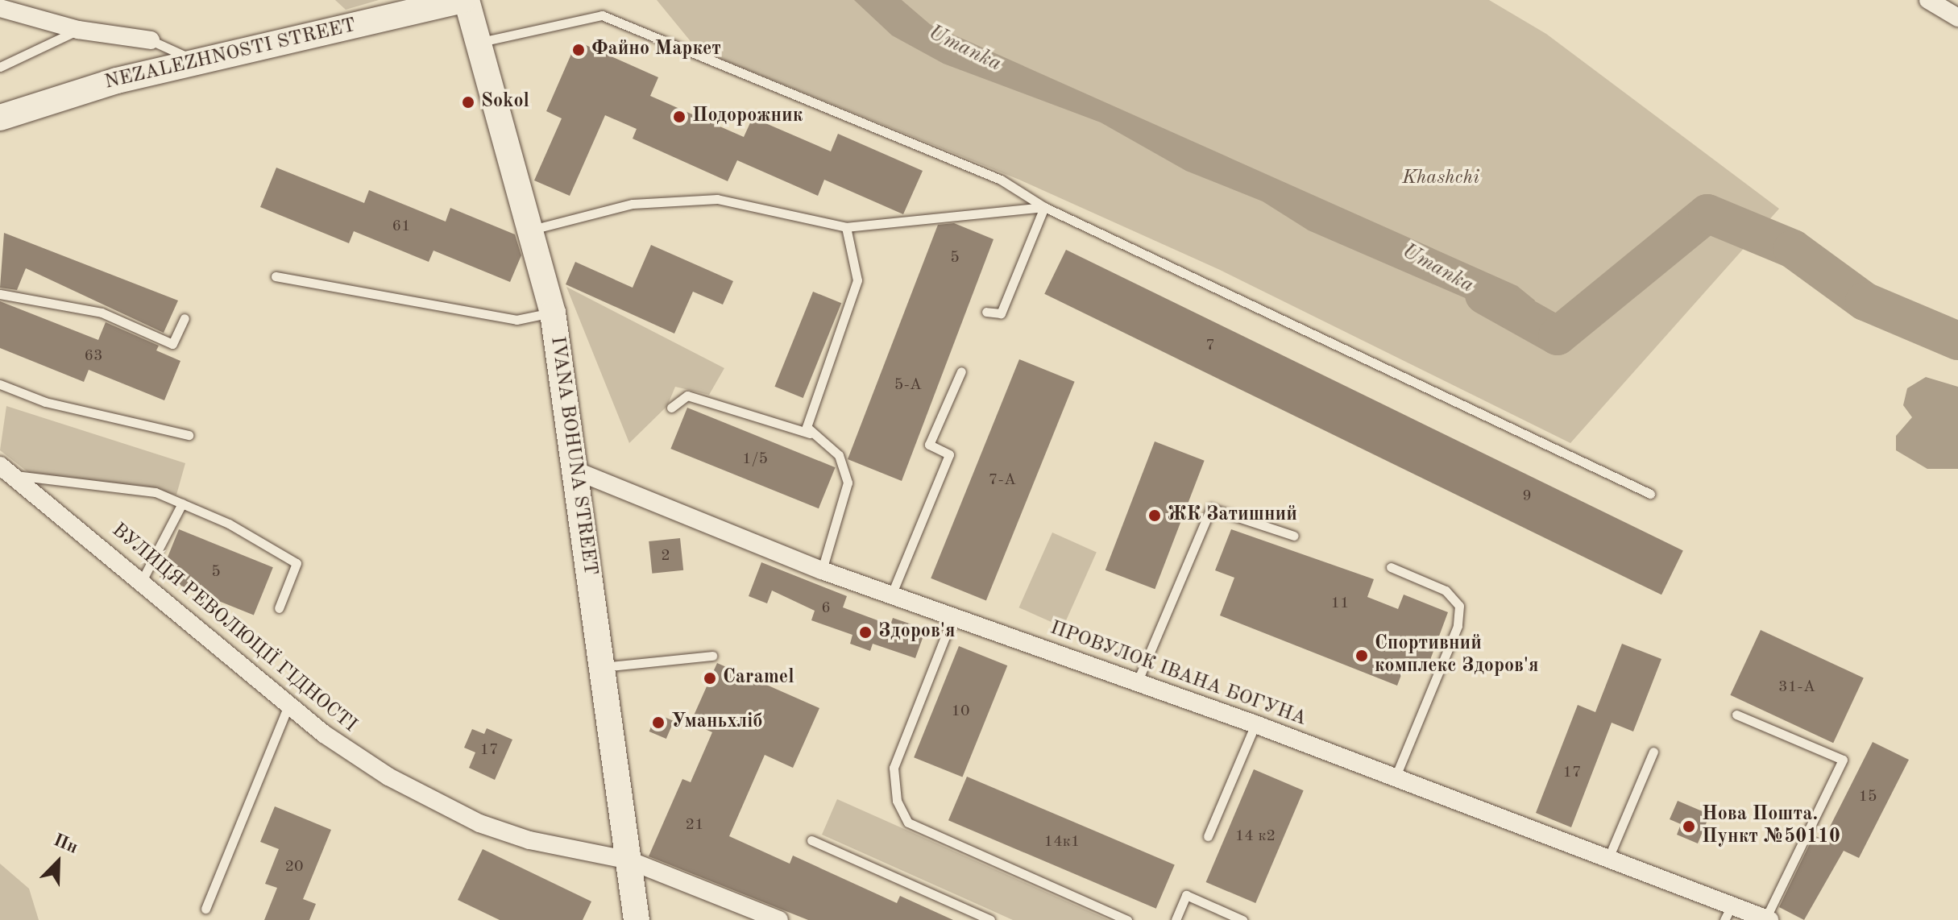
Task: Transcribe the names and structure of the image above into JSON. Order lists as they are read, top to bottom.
{
  "streets": {
    "main road": ["NEZALEZHNOSTI STREET", "IVANA BOHUNA STREET"],
    "street": ["ВУЛИЦЯ РЕВОЛЮЦІЇ ГІДНОСТІ", "ПРОВУЛОК ІВАНА БОГУНА"]
  },
  "crossings": [
    ["NEZALEZHNOSTI STREET", "IVANA BOHUNA STREET"],
    ["IVANA BOHUNA STREET", "ВУЛИЦЯ РЕВОЛЮЦІЇ ГІДНОСТІ"],
    ["IVANA BOHUNA STREET", "ПРОВУЛОК ІВАНА БОГУНА"]
  ],
  "water": ["Umanka"],
  "parks": ["Khashchi"],
  "places": [
    "Файно Маркет",
    "Sokol",
    "Подорожник",
    "ЖК Затишний",
    "Здоров'я",
    "Спортивний комплекс Здоров'я",
    "Caramel",
    "Уманьхліб",
    "Нова Пошта. Пункт №50110"
  ],
  "house_numbers": [
    "61",
    "5",
    "7",
    "63",
    "5-А",
    "1/5",
    "7-А",
    "9",
    "2",
    "5",
    "11",
    "6",
    "31-А",
    "10",
    "17",
    "17",
    "15",
    "21",
    "14 к2",
    "14к1",
    "20"
  ],
  "north": "top right"
}
